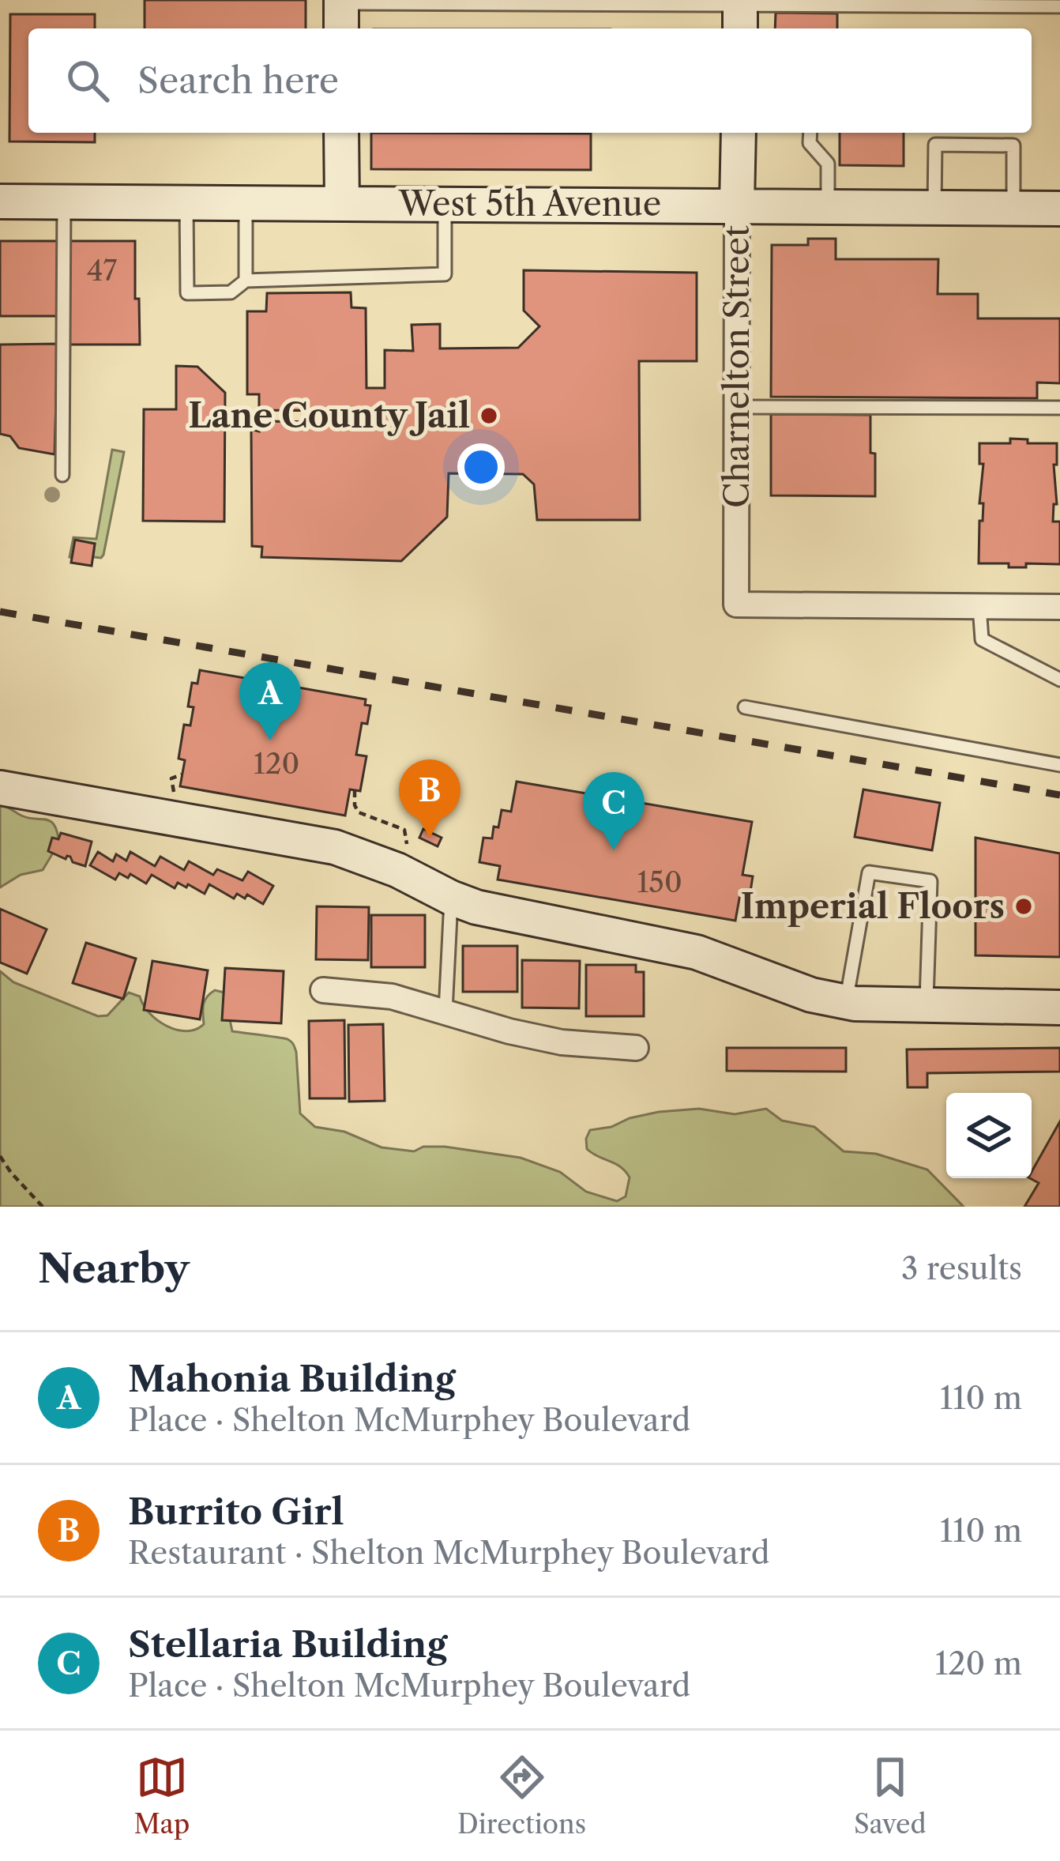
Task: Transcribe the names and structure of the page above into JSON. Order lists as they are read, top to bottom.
{
  "streets": {
    "street": ["West 5th Avenue", "Charnelton Street"]
  },
  "crossings": [
    ["West 5th Avenue", "Charnelton Street"]
  ],
  "places": ["Lane County Jail", "Imperial Floors"],
  "house_numbers": ["47", "120", "150"],
  "page": {
    "search": "Search here",
    "pins": ["A", "B", "C"],
    "heading": ["Nearby", "3 results"],
    "list": [
      {
        "mark": "A",
        "name": "Mahonia Building",
        "note": "Place · Shelton McMurphey Boulevard",
        "value": "110 m"
      },
      {
        "mark": "B",
        "name": "Burrito Girl",
        "note": "Restaurant · Shelton McMurphey Boulevard",
        "value": "110 m"
      },
      {
        "mark": "C",
        "name": "Stellaria Building",
        "note": "Place · Shelton McMurphey Boulevard",
        "value": "120 m"
      }
    ],
    "nav": ["Map", "Directions", "Saved"]
  }
}
